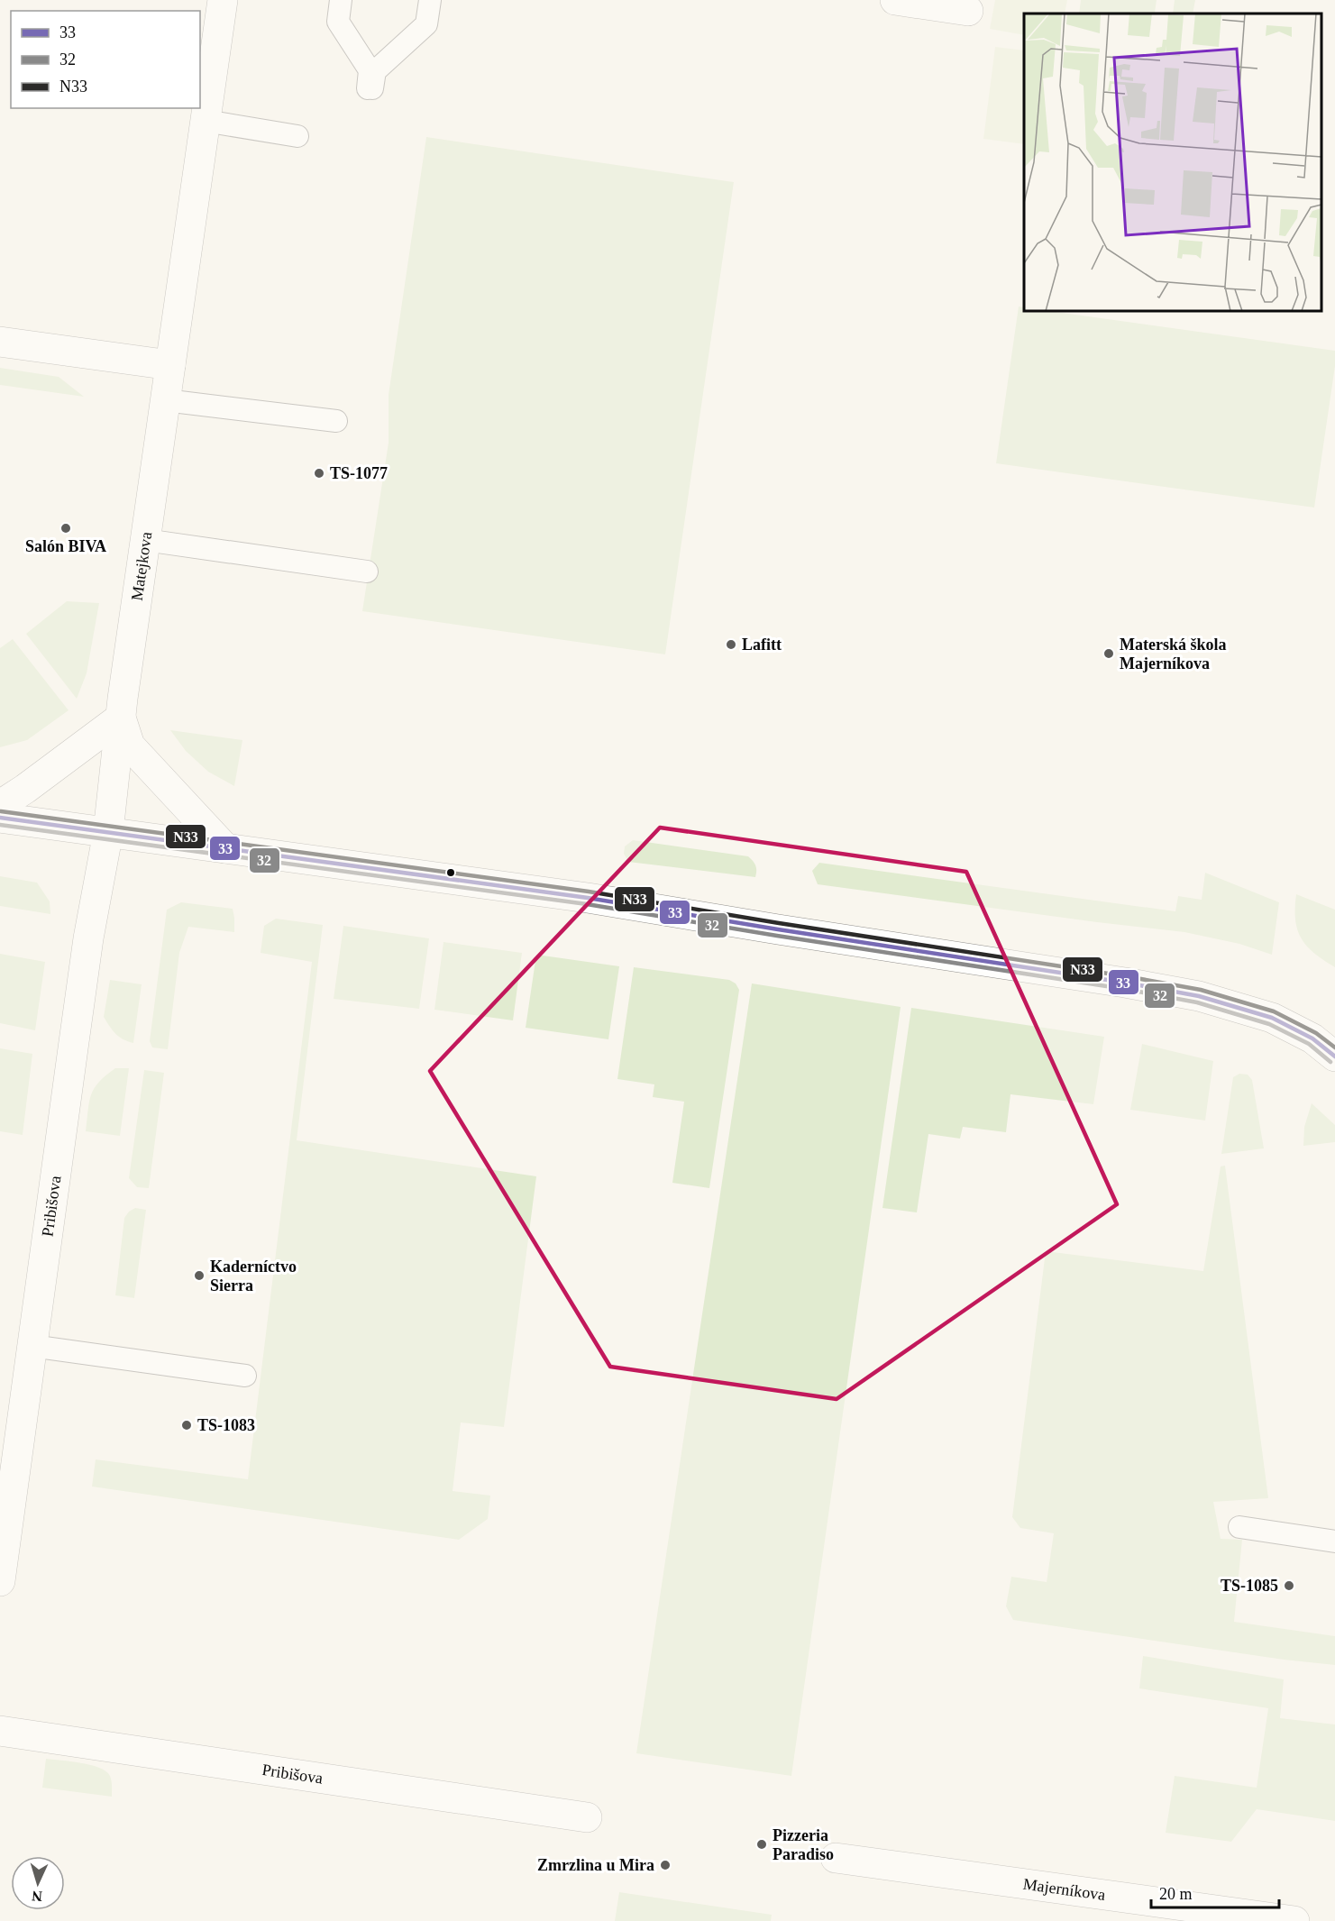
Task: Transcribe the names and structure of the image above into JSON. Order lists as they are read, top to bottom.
{
  "streets": {
    "street": ["Matejkova", "Pribišova", "Majerníkova"]
  },
  "crossings": [
    ["Matejkova", "Pribišova"]
  ],
  "places": [
    "TS-1077",
    "Salón BIVA",
    "Lafitt",
    "Materská škola Majerníkova",
    "Kaderníctvo Sierra",
    "TS-1083",
    "TS-1085",
    "Pizzeria Paradiso",
    "Zmrzlina u Mira"
  ],
  "lines": ["transit line N33", "transit line 33", "transit line 32"],
  "legend": ["33", "32", "N33"],
  "scale_bar": "20 m",
  "north": "bottom"
}
